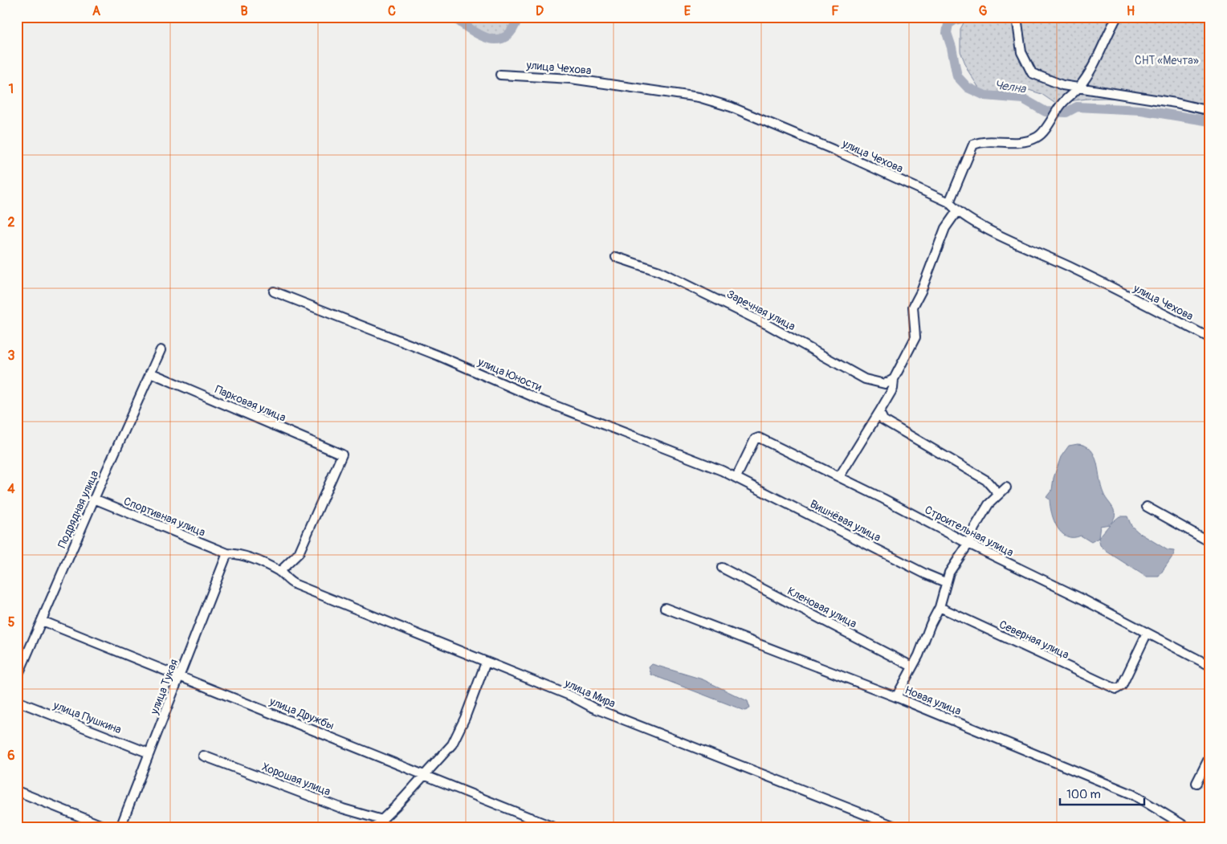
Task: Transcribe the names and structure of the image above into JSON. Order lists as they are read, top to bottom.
{
  "streets": {
    "street": [
      "улица Чехова",
      "Заречная улица",
      "улица Юности",
      "Парковая улица",
      "Подрядная улица",
      "Спортивная улица",
      "Вишнёвая улица",
      "Строительная улица",
      "Кленовая улица",
      "Северная улица",
      "улица Тукая",
      "улица Мира",
      "Новая улица",
      "улица Дружбы",
      "улица Пушкина",
      "Хорошая улица"
    ]
  },
  "crossings": [
    ["улица Юности", "Вишнёвая улица"],
    ["улица Юности", "Строительная улица"],
    ["Парковая улица", "Подрядная улица"],
    ["Парковая улица", "Спортивная улица"],
    ["Парковая улица", "улица Мира"],
    ["Подрядная улица", "Спортивная улица"],
    ["Подрядная улица", "улица Дружбы"],
    ["Спортивная улица", "улица Тукая"],
    ["Спортивная улица", "улица Мира"],
    ["Вишнёвая улица", "Строительная улица"],
    ["Строительная улица", "Северная улица"],
    ["улица Тукая", "улица Дружбы"],
    ["улица Тукая", "улица Пушкина"]
  ],
  "water": ["Челна"],
  "parks": ["СНТ «Мечта»"],
  "scale_bar": "100 m",
  "grid": {
    "columns": [
      "A",
      "B",
      "C",
      "D",
      "E",
      "F",
      "G",
      "H"
    ],
    "rows": [
      "1",
      "2",
      "3",
      "4",
      "5",
      "6"
    ]
  }
}
